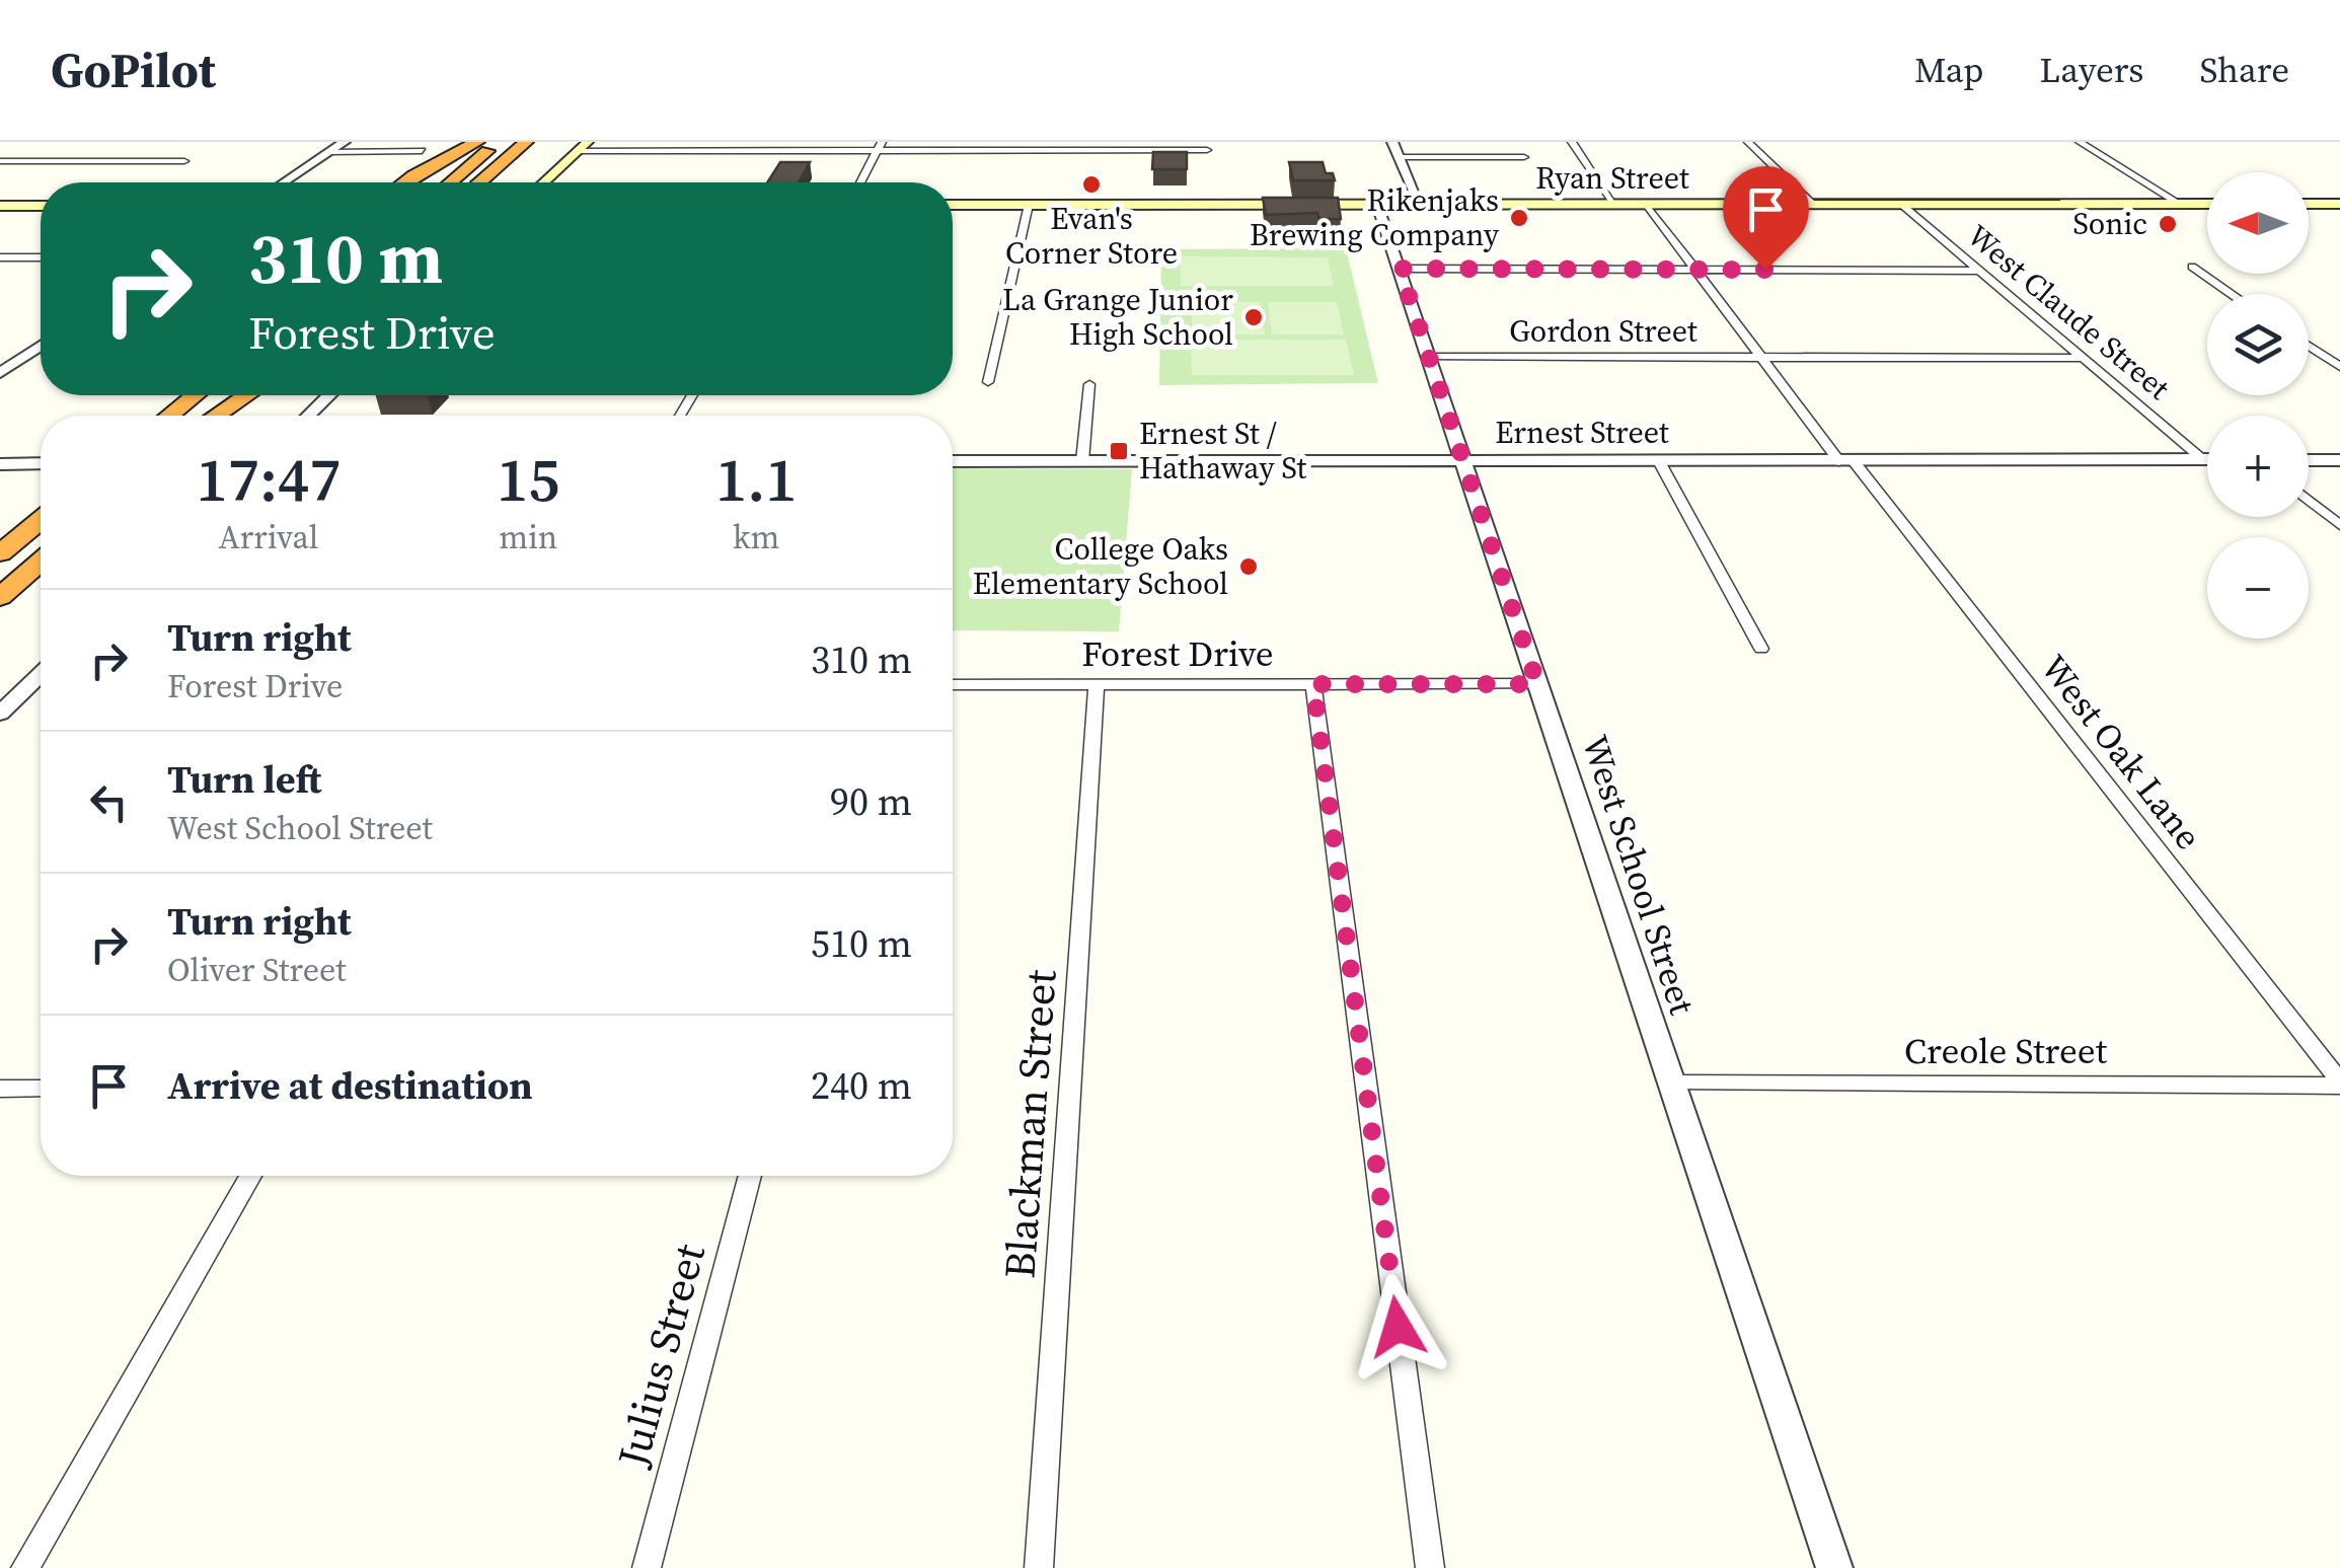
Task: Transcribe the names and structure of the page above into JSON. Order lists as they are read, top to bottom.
{
  "streets": {
    "main road": ["Ryan Street"],
    "street": [
      "West Claude Street",
      "Gordon Street",
      "Ernest Street",
      "Forest Drive",
      "West Oak Lane",
      "West School Street",
      "Creole Street",
      "Blackman Street",
      "Julius Street"
    ]
  },
  "crossings": [
    ["Ryan Street", "West Claude Street"],
    ["Ryan Street", "West Oak Lane"],
    ["Ryan Street", "West School Street"],
    ["West Claude Street", "Gordon Street"],
    ["West Claude Street", "Ernest Street"],
    ["Gordon Street", "West Oak Lane"],
    ["Gordon Street", "West School Street"],
    ["Ernest Street", "West Oak Lane"],
    ["Ernest Street", "West School Street"],
    ["Forest Drive", "West School Street"],
    ["Forest Drive", "Blackman Street"],
    ["West Oak Lane", "Creole Street"],
    ["West School Street", "Creole Street"]
  ],
  "places": {
    "other": [
      "Evan's Corner Store",
      "Rikenjaks Brewing Company",
      "Sonic",
      "La Grange Junior High School",
      "College Oaks Elementary School"
    ],
    "transit": ["Ernest St / Hathaway St"]
  },
  "north": "left",
  "page": {
    "header": "GoPilot",
    "nav": ["Map", "Layers", "Share"],
    "map_buttons": ["+", "−"],
    "turn": ["310 m", "Forest Drive"],
    "eta": [
      "17:47",
      "Arrival",
      "15",
      "min",
      "1.1",
      "km"
    ],
    "list": [
      {
        "name": "Turn right",
        "note": "Forest Drive",
        "value": "310 m"
      },
      {
        "name": "Turn left",
        "note": "West School Street",
        "value": "90 m"
      },
      {
        "name": "Turn right",
        "note": "Oliver Street",
        "value": "510 m"
      },
      {
        "name": "Arrive at destination",
        "value": "240 m"
      }
    ]
  }
}
